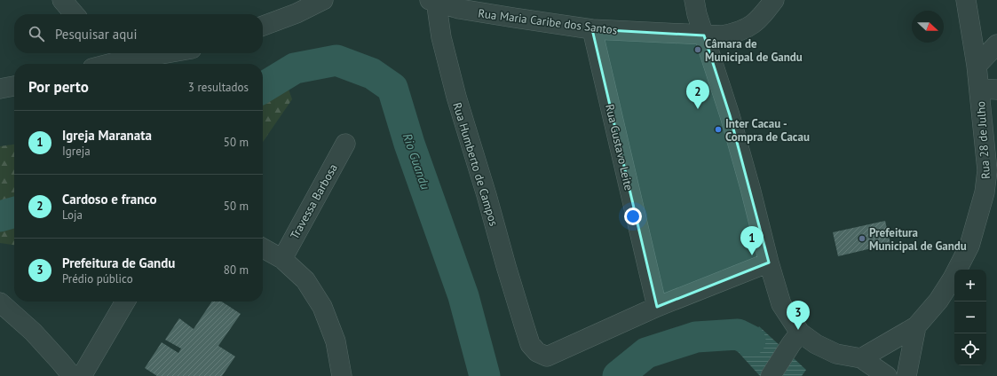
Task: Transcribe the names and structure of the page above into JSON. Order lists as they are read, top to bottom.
{
  "streets": {
    "street": [
      "Rua Maria Caribe dos Santos",
      "Rua 28 de Julho",
      "Rua Gustavo Leite",
      "Rua Humberto de Campos",
      "Travessa Barbosa"
    ]
  },
  "crossings": [
    ["Rua Maria Caribe dos Santos", "Rua Gustavo Leite"],
    ["Rua Maria Caribe dos Santos", "Rua Humberto de Campos"],
    ["Rua Gustavo Leite", "Rua Humberto de Campos"]
  ],
  "water": ["Rio Guandu"],
  "places": ["Câmara de Municipal de Gandu", "Inter Cacau - Compra de Cacau", "Prefeitura Municipal de Gandu"],
  "north": "right",
  "page": {
    "search": "Pesquisar aqui",
    "heading": ["Por perto", "3 resultados"],
    "pins": ["2", "1", "3"],
    "list": [
      {
        "mark": "1",
        "name": "Igreja Maranata",
        "note": "Igreja",
        "value": "50 m"
      },
      {
        "mark": "2",
        "name": "Cardoso e franco",
        "note": "Loja",
        "value": "50 m"
      },
      {
        "mark": "3",
        "name": "Prefeitura de Gandu",
        "note": "Prédio público",
        "value": "80 m"
      }
    ],
    "map_buttons": ["+", "−"]
  }
}
